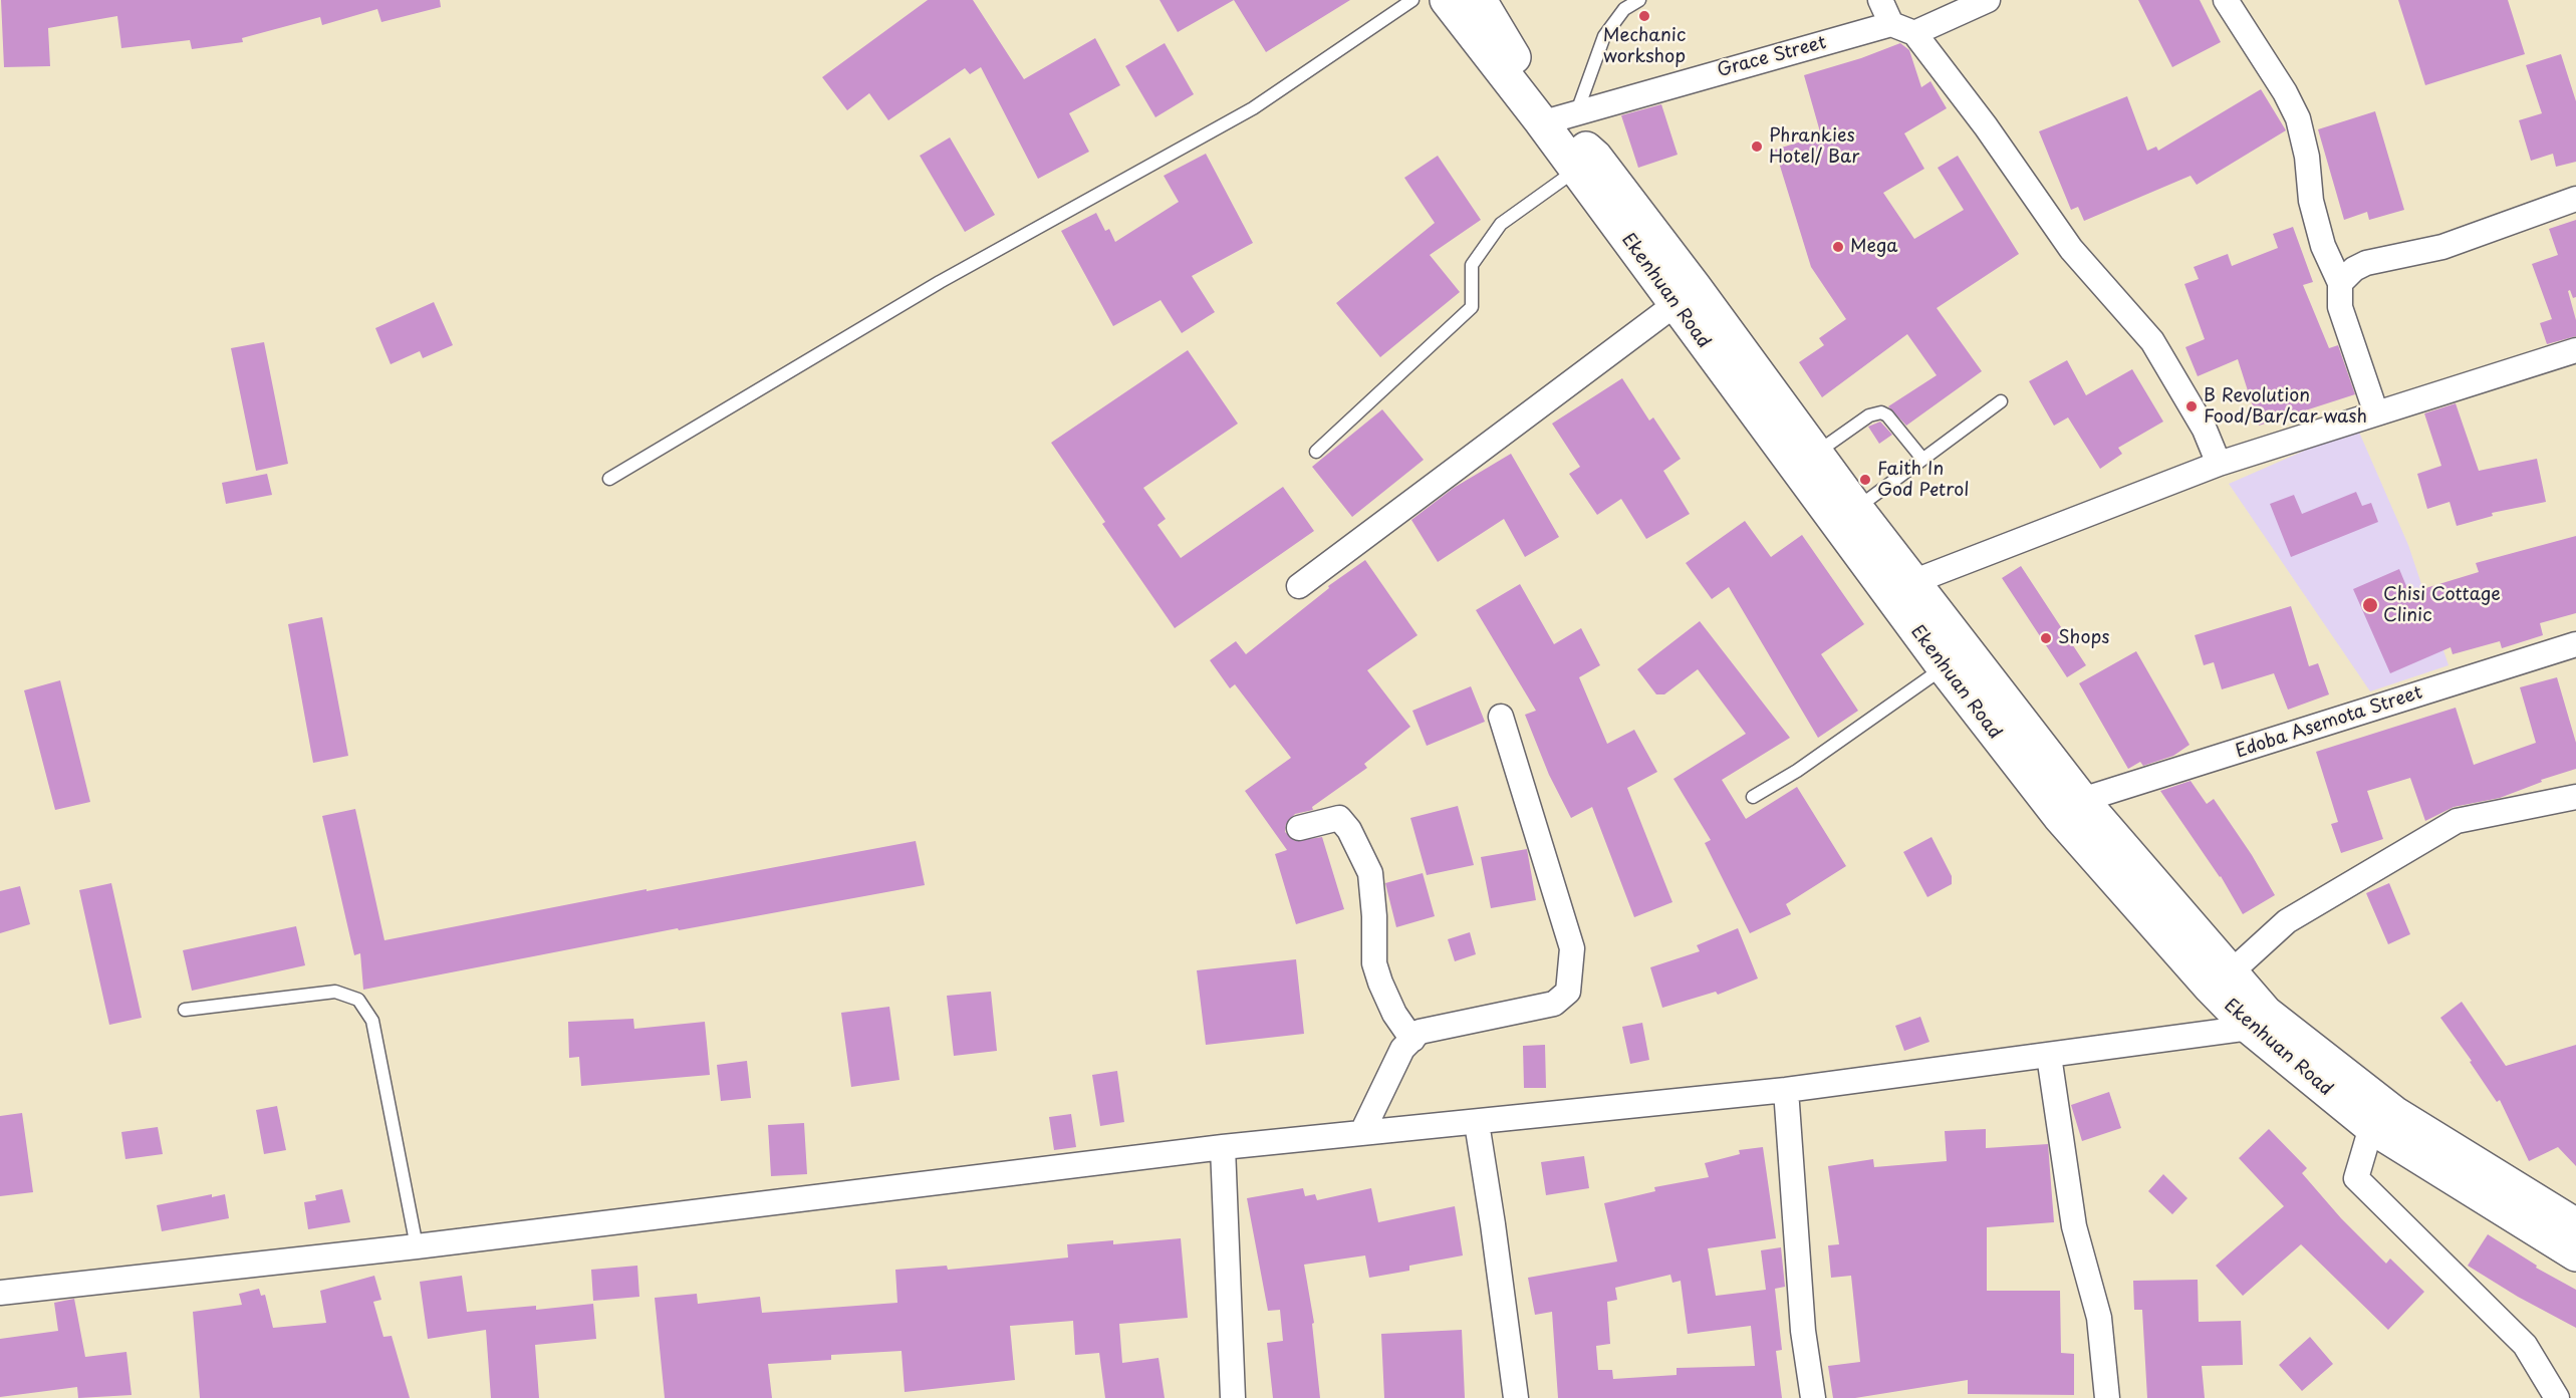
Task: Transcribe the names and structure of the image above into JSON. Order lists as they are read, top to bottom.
{
  "streets": {
    "main road": ["Ekenhuan Road"],
    "street": ["Grace Street", "Edoba Asemota Street"]
  },
  "crossings": [
    ["Grace Street", "Ekenhuan Road"],
    ["Ekenhuan Road", "Edoba Asemota Street"]
  ],
  "places": [
    "Mechanic workshop",
    "Phrankies Hotel/ Bar",
    "Mega",
    "B Revolution Food/Bar/car wash",
    "Faith In God Petrol",
    "Chisi Cottage Clinic",
    "Shops"
  ]
}
